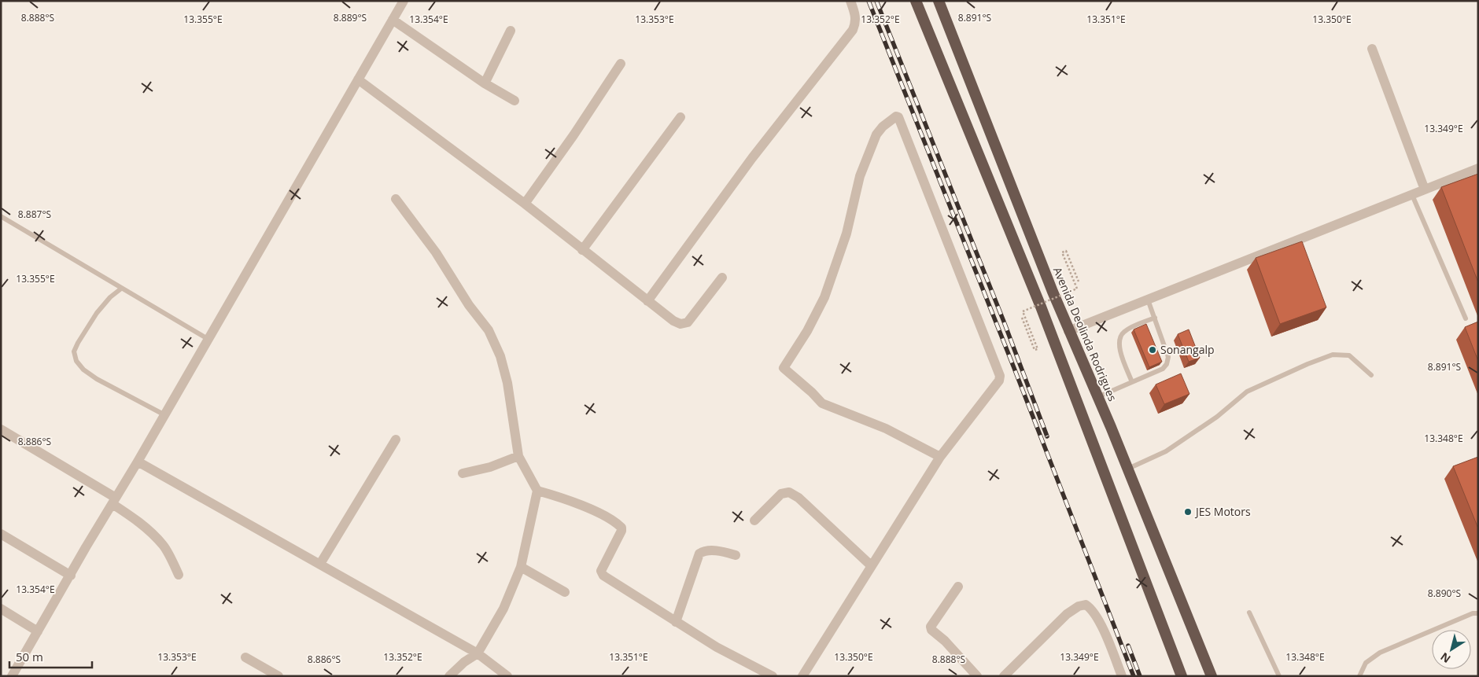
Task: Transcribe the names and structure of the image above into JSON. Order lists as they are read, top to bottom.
{
  "streets": {
    "highway": ["Avenida Deolinda Rodrigues"]
  },
  "places": ["Sonangalp", "JES Motors"],
  "scale_bar": "50 m",
  "north": "bottom left",
  "coordinates": [
    "8.888°S",
    "8.891°S",
    "8.889°S",
    "13.354°E",
    "13.351°E",
    "13.355°E",
    "13.353°E",
    "13.352°E",
    "13.350°E",
    "13.349°E",
    "8.887°S",
    "13.348°E",
    "8.886°S",
    "8.890°S"
  ]
}
